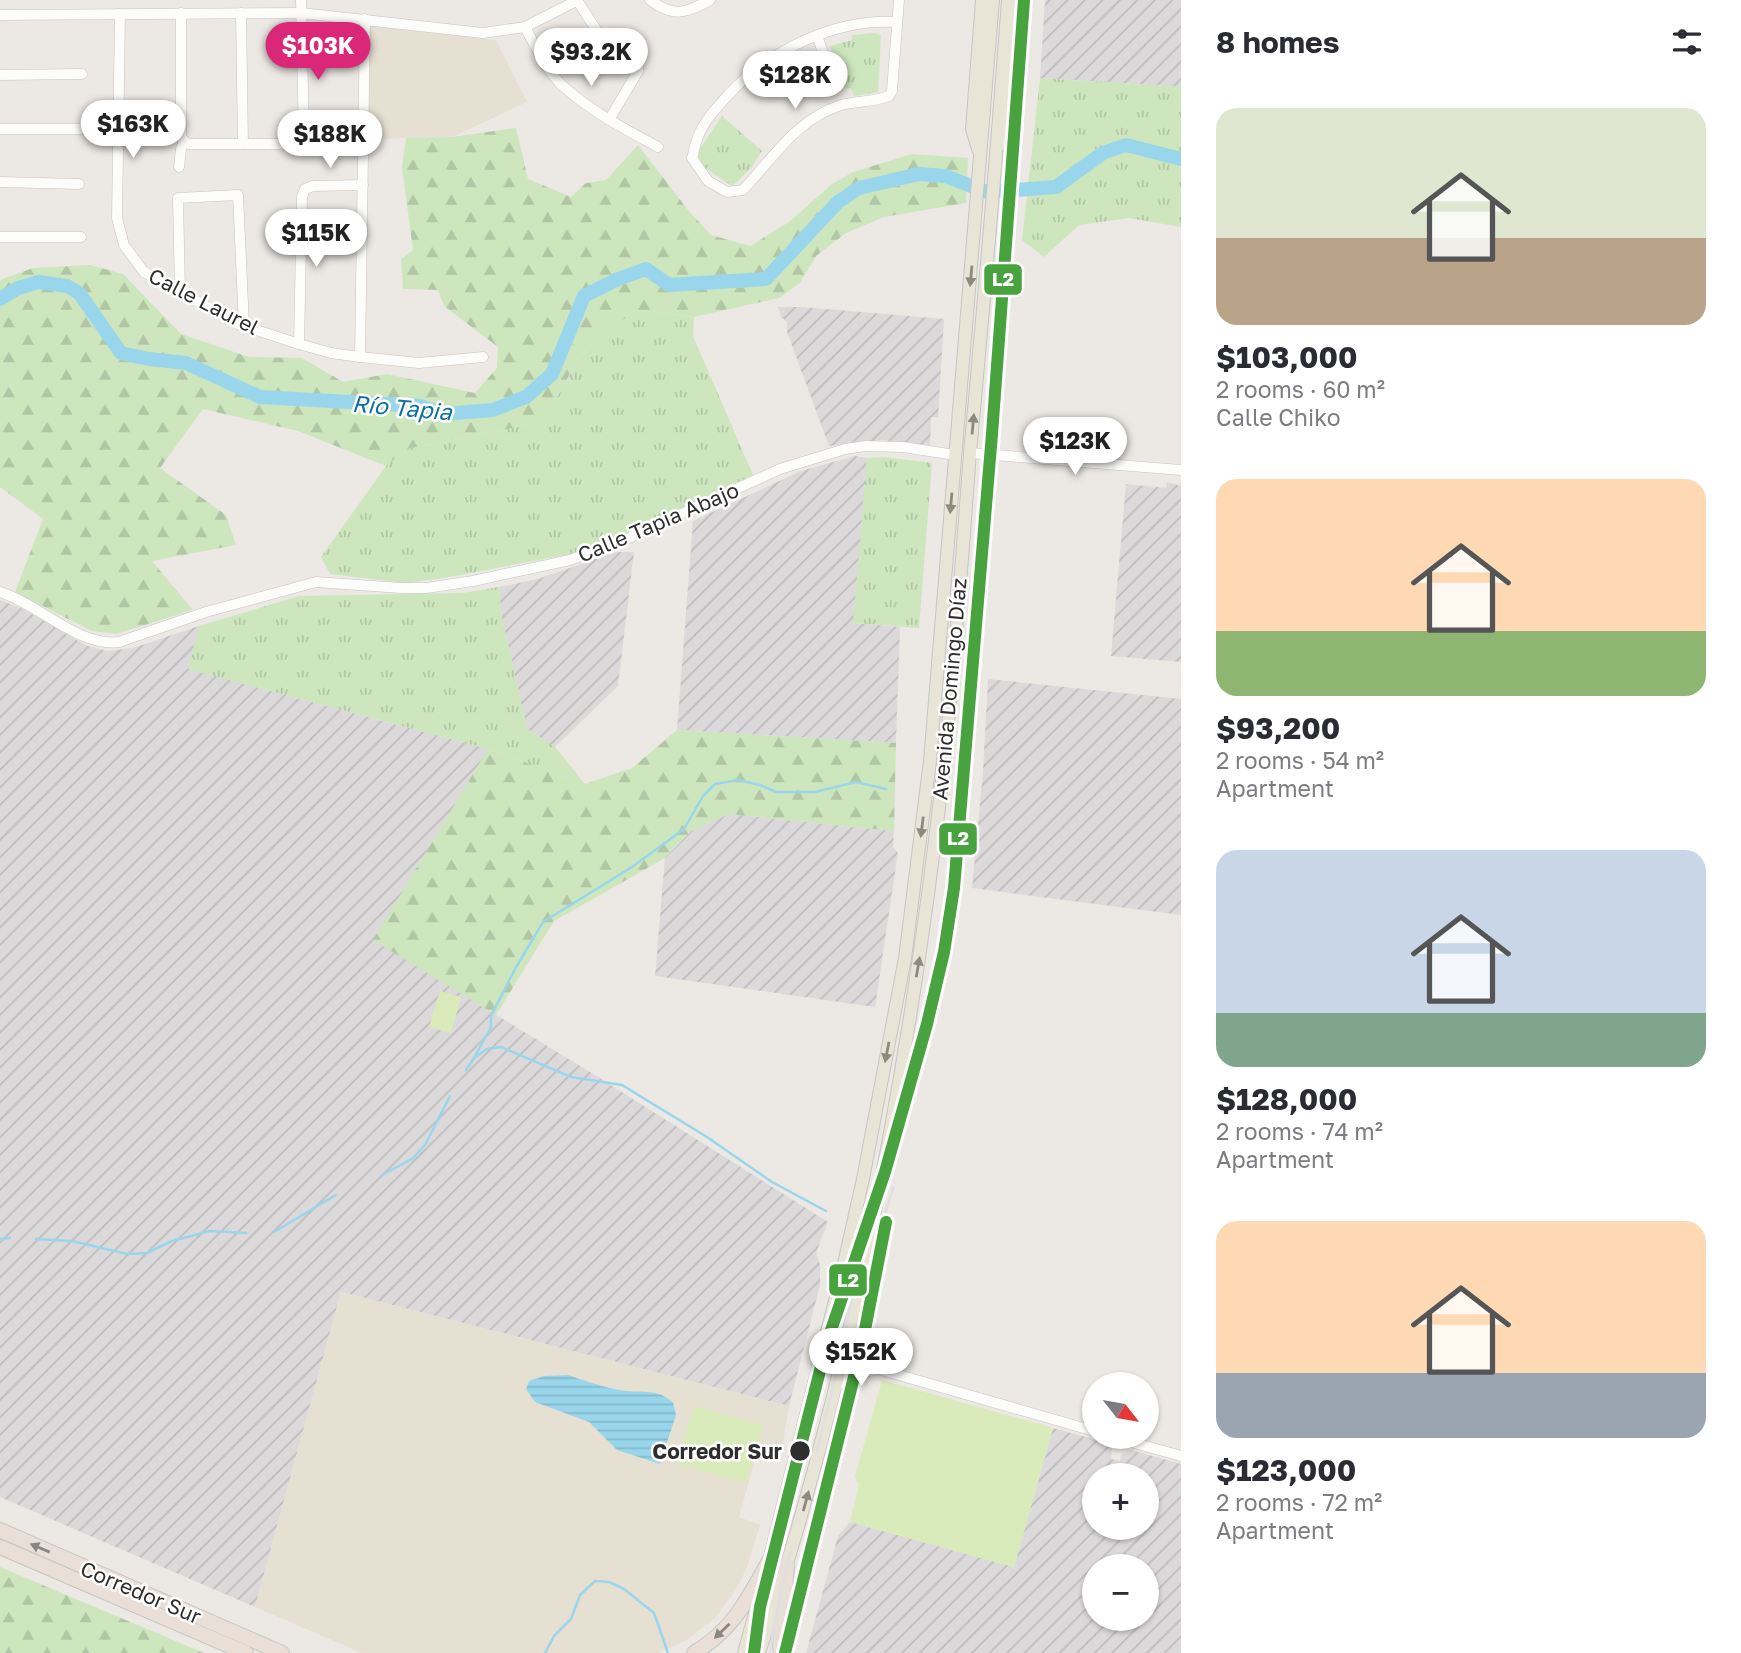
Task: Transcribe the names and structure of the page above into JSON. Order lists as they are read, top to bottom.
{
  "streets": {
    "highway": ["Corredor Sur"],
    "main road": ["Avenida Domingo Díaz"],
    "street": ["Calle Laurel", "Calle Tapia Abajo"]
  },
  "crossings": [
    ["Calle Tapia Abajo", "Avenida Domingo Díaz"]
  ],
  "water": ["Río Tapia"],
  "places": ["Corredor Sur"],
  "lines": ["transit line L2"],
  "north": "bottom right",
  "page": {
    "heading": "8 homes",
    "price": [
      "$103K",
      "$93.2K",
      "$128K",
      "$163K",
      "$188K",
      "$115K",
      "$123K",
      "$152K"
    ],
    "list": [
      {
        "name": "$103,000",
        "note": "2 rooms · 60 m² · Calle Chiko"
      },
      {
        "name": "$93,200",
        "note": "2 rooms · 54 m² · Apartment"
      },
      {
        "name": "$128,000",
        "note": "2 rooms · 74 m² · Apartment"
      },
      {
        "name": "$123,000",
        "note": "2 rooms · 72 m² · Apartment"
      }
    ],
    "map_buttons": ["+", "−"]
  }
}
